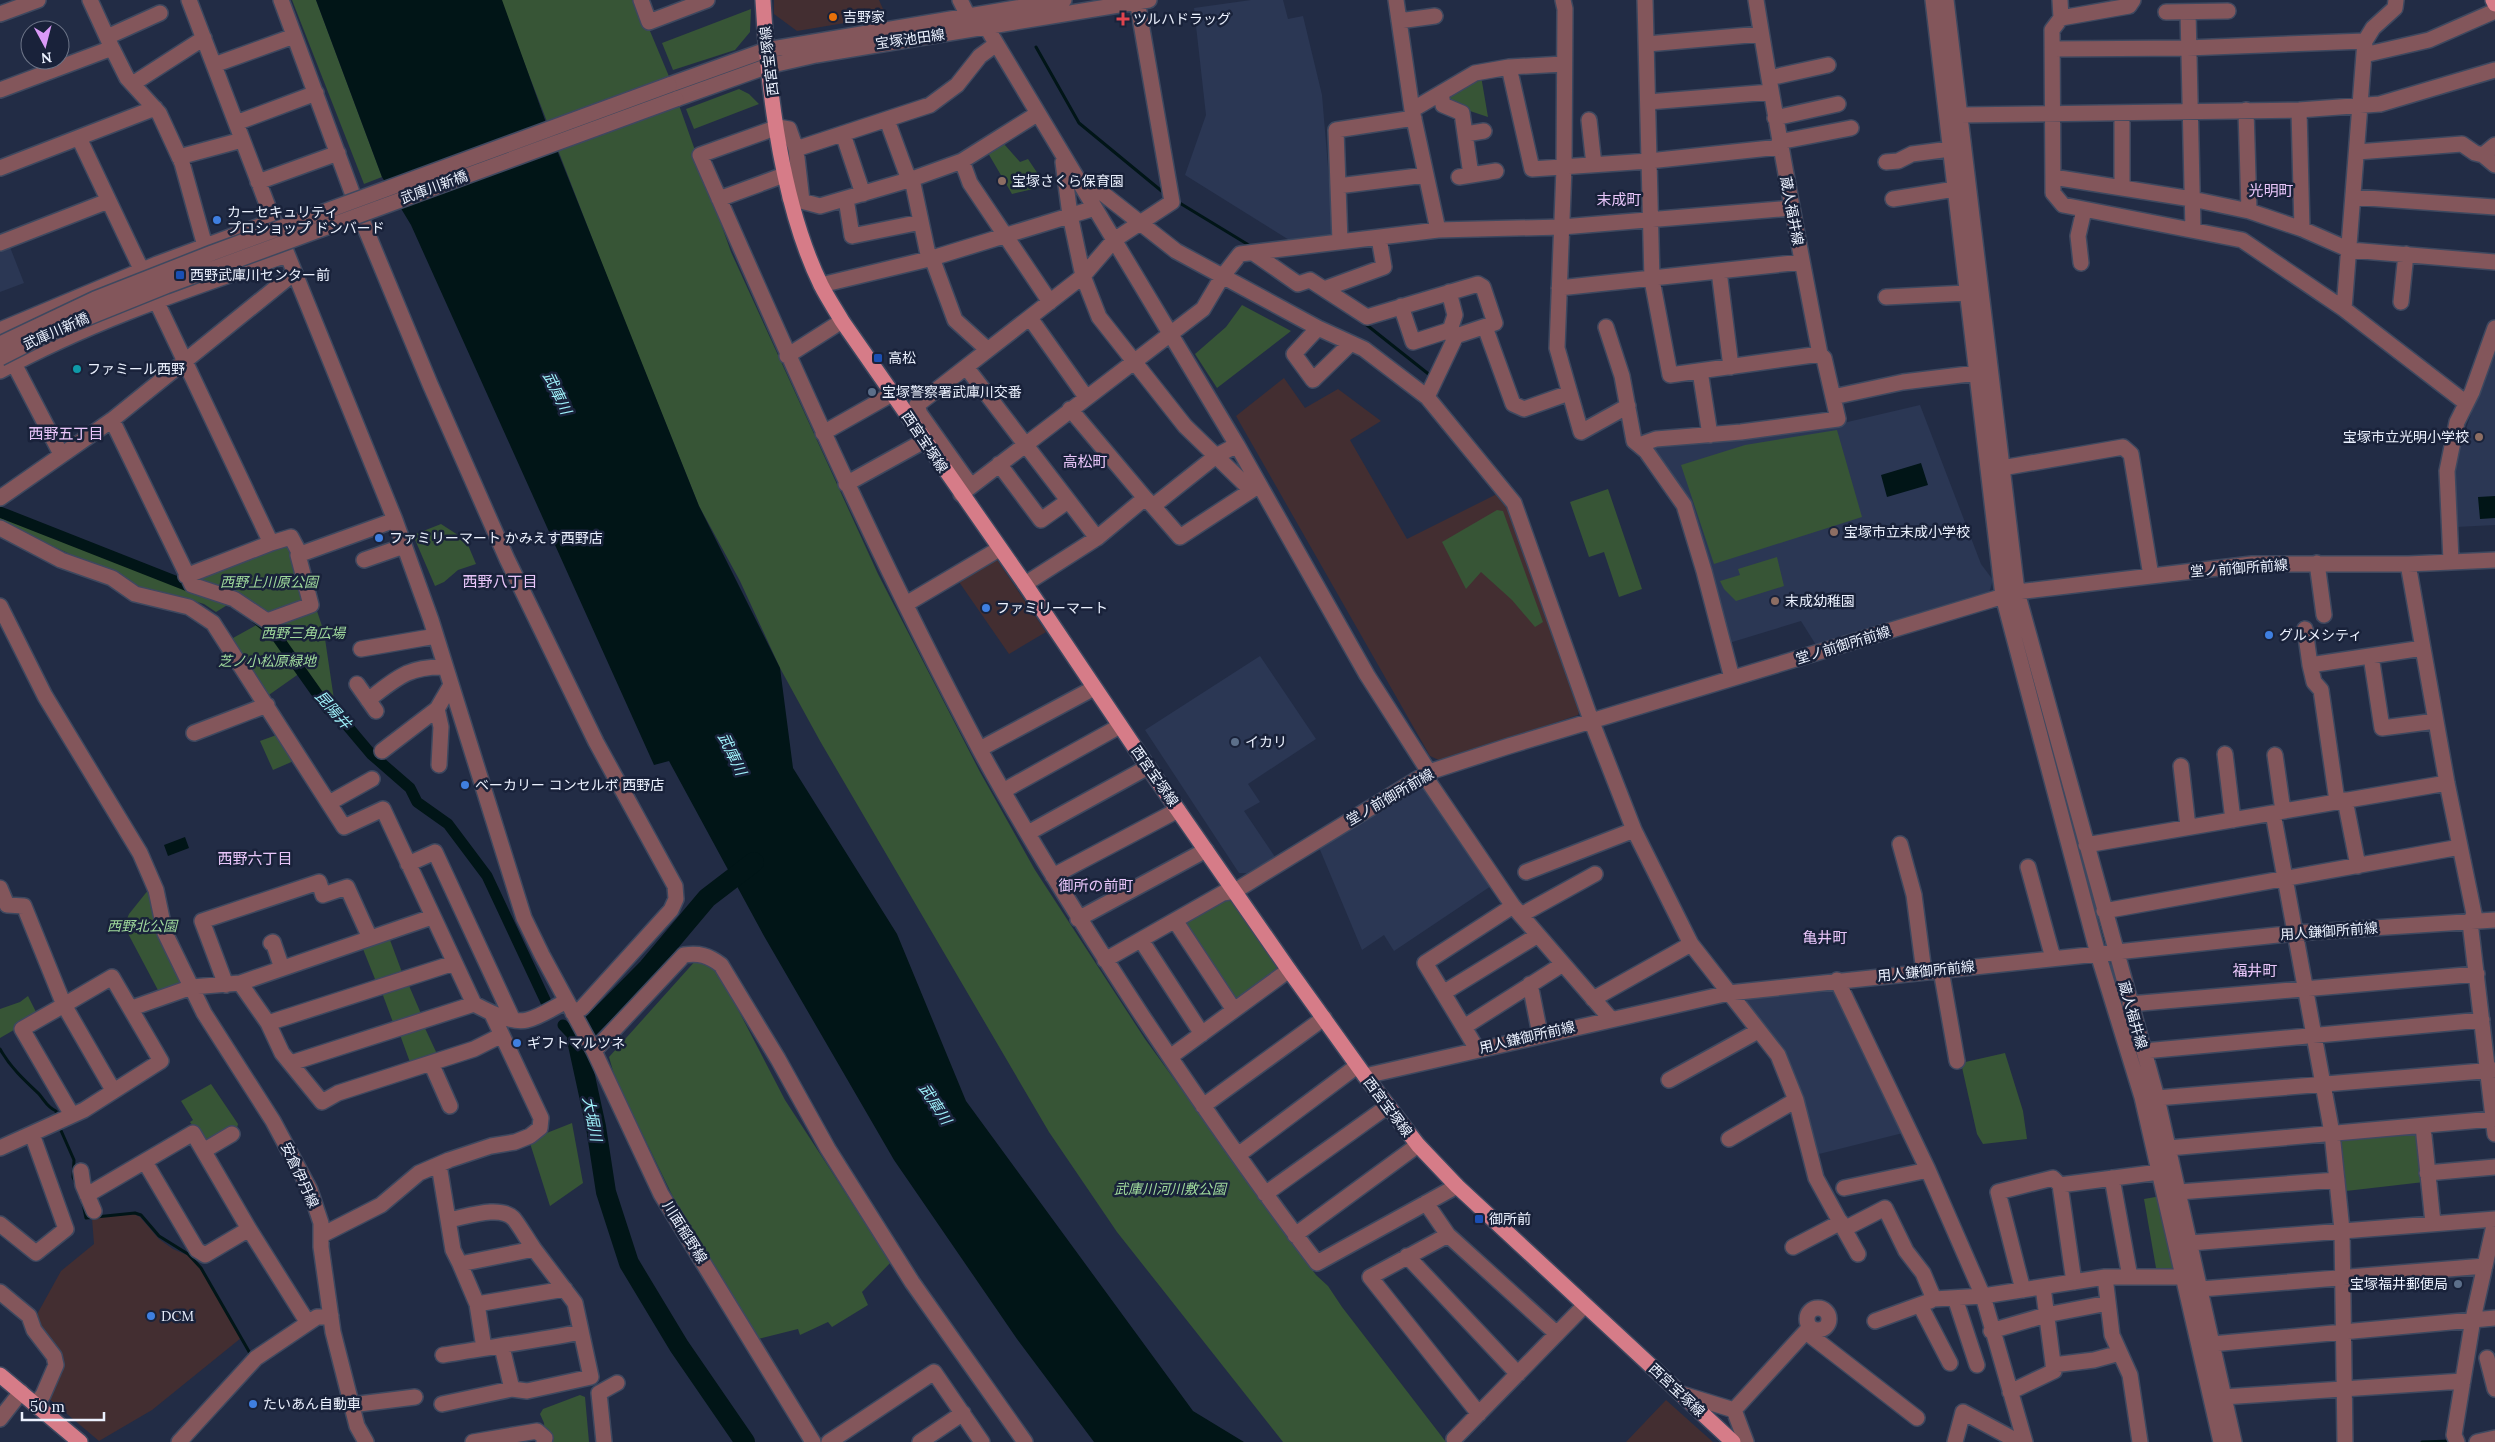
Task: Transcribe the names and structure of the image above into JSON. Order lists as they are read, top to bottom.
{
  "streets": {
    "main road": ["西宮宝塚線"],
    "street": [
      "宝塚池田線",
      "武庫川新橋",
      "蔵人福井線",
      "堂ノ前御所前線",
      "用人鎌御所前線",
      "安倉伊丹線",
      "川面稲野線"
    ]
  },
  "crossings": [
    ["宝塚池田線", "西宮宝塚線"],
    ["宝塚池田線", "武庫川新橋"],
    ["西宮宝塚線", "堂ノ前御所前線"],
    ["西宮宝塚線", "用人鎌御所前線"],
    ["蔵人福井線", "堂ノ前御所前線"],
    ["蔵人福井線", "用人鎌御所前線"]
  ],
  "districts": [
    "光明町",
    "末成町",
    "西野五丁目",
    "高松町",
    "西野八丁目",
    "西野六丁目",
    "御所の前町",
    "亀井町",
    "福井町"
  ],
  "water": ["武庫川", "昆陽井", "大堀川"],
  "parks": [
    "西野上川原公園",
    "西野三角広場",
    "芝ノ小松原緑地",
    "西野北公園",
    "武庫川河川敷公園"
  ],
  "places": {
    "other": [
      "吉野家",
      "宝塚さくら保育園",
      "カーセキュリティ プロショップ ドンバード",
      "ファミール西野",
      "宝塚警察署武庫川交番",
      "宝塚市立光明小学校",
      "宝塚市立末成小学校",
      "ファミリーマート かみえす西野店",
      "末成幼稚園",
      "ファミリーマート",
      "グルメシティ",
      "イカリ",
      "ベーカリー コンセルボ 西野店",
      "ギフトマルツネ",
      "宝塚福井郵便局",
      "DCM",
      "たいあん自動車"
    ],
    "health": ["ツルハドラッグ"],
    "transit": ["西野武庫川センター前", "高松", "御所前"]
  },
  "scale_bar": "50 m",
  "north": "bottom"
}
